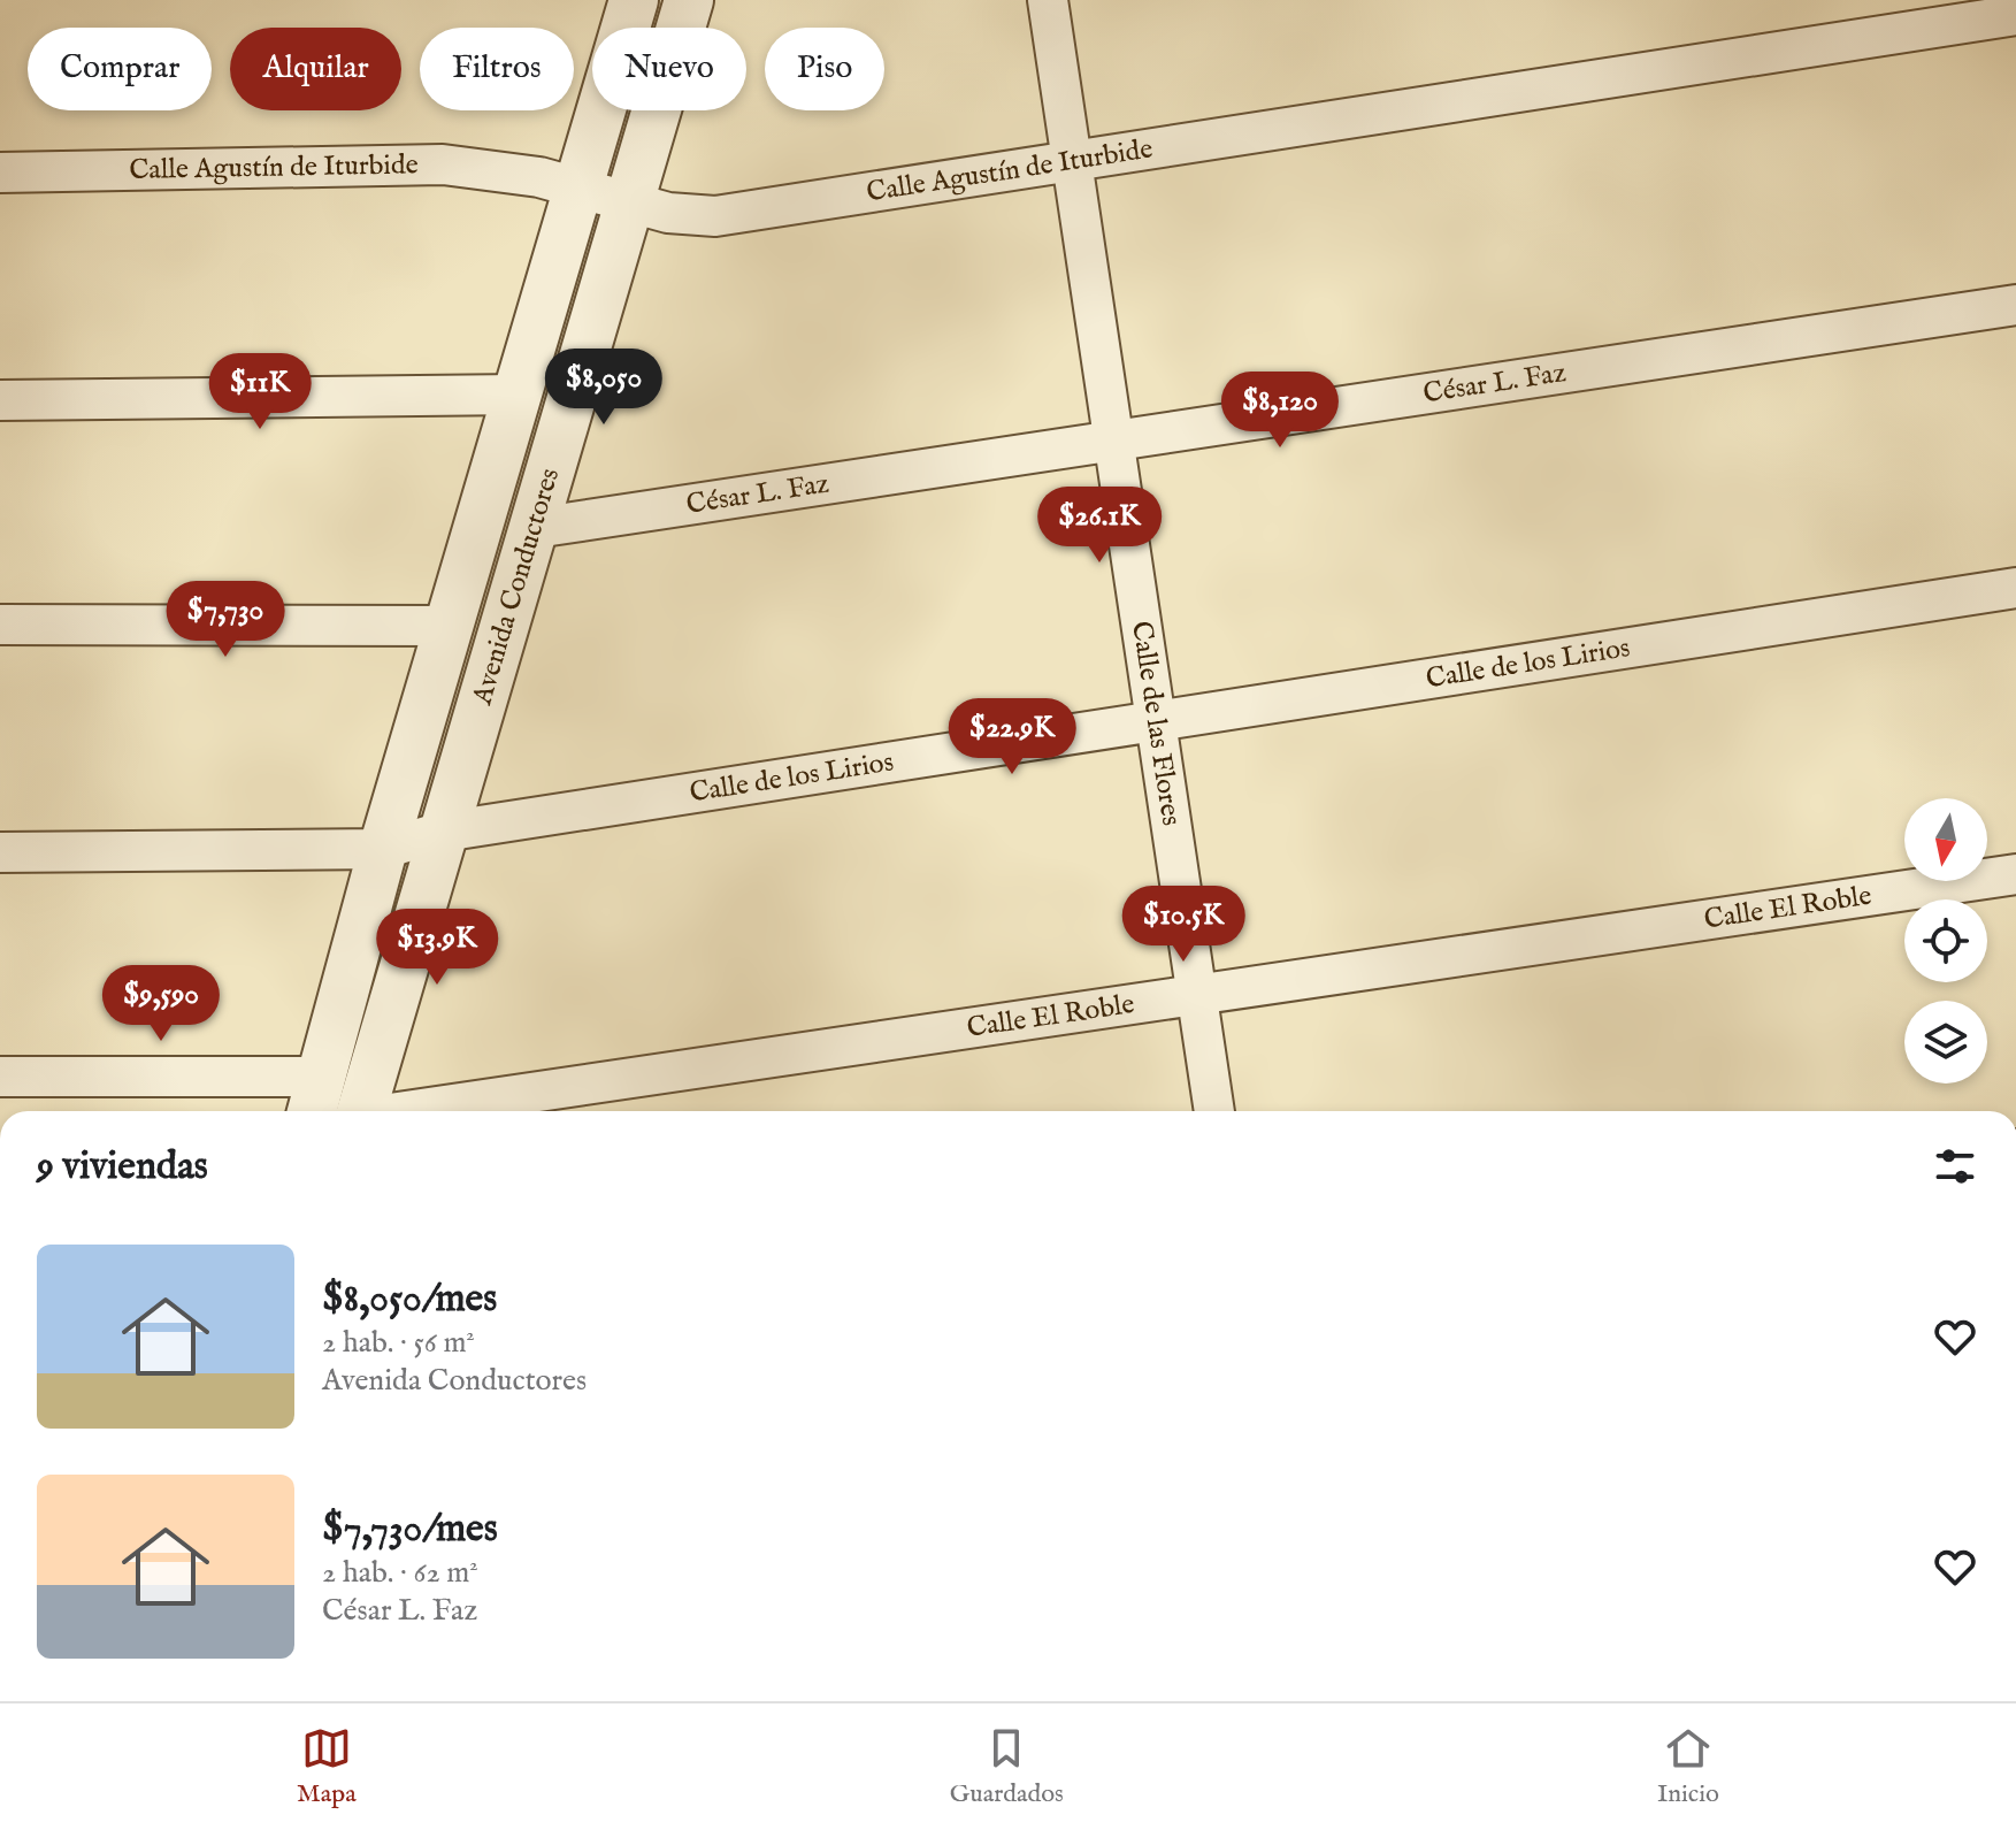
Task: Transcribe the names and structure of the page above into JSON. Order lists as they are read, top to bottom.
{
  "streets": {
    "street": [
      "Calle Agustín de Iturbide",
      "César L. Faz",
      "Avenida Conductores",
      "Calle de los Lirios",
      "Calle de las Flores",
      "Calle El Roble"
    ]
  },
  "crossings": [
    ["Calle Agustín de Iturbide", "Avenida Conductores"],
    ["Calle Agustín de Iturbide", "Calle de las Flores"],
    ["César L. Faz", "Avenida Conductores"],
    ["César L. Faz", "Calle de las Flores"],
    ["Avenida Conductores", "Calle de los Lirios"],
    ["Calle de los Lirios", "Calle de las Flores"],
    ["Calle de las Flores", "Calle El Roble"]
  ],
  "north": "bottom",
  "page": {
    "chip": [
      "Comprar",
      "Alquilar",
      "Filtros",
      "Nuevo",
      "Piso"
    ],
    "price": [
      "$8,050",
      "$11K",
      "$8,120",
      "$26.1K",
      "$7,730",
      "$22.9K",
      "$10.5K",
      "$13.9K",
      "$9,590"
    ],
    "heading": "9 viviendas",
    "list": [
      {
        "name": "$8,050/mes",
        "note": "2 hab. · 56 m² · Avenida Conductores"
      },
      {
        "name": "$7,730/mes",
        "note": "2 hab. · 62 m² · César L. Faz"
      }
    ],
    "tabs": ["Mapa", "Guardados", "Inicio"]
  }
}
